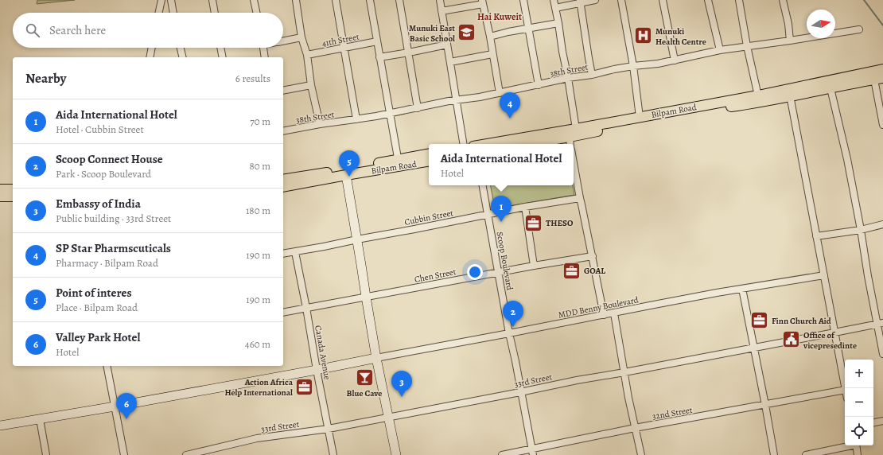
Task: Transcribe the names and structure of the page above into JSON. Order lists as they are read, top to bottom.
{
  "streets": {
    "main road": ["Bilpam Road"],
    "street": [
      "41th Street",
      "38th Street",
      "Cubbin Street",
      "Scoop Boulevard",
      "Chen Street",
      "MDD Benny Boulevard",
      "Canada Avenue",
      "33rd Street",
      "32nd Street"
    ]
  },
  "crossings": [
    ["Cubbin Street", "Scoop Boulevard"],
    ["Cubbin Street", "Canada Avenue"],
    ["Scoop Boulevard", "Chen Street"],
    ["Scoop Boulevard", "MDD Benny Boulevard"],
    ["Scoop Boulevard", "33rd Street"],
    ["Scoop Boulevard", "32nd Street"],
    ["Chen Street", "Canada Avenue"],
    ["Canada Avenue", "33rd Street"]
  ],
  "districts": ["Hai Kuweit"],
  "places": {
    "school or university": ["Munuki East Basic School"],
    "hospital": ["Munuki Health Centre"],
    "office": [
      "THESO",
      "GOAL",
      "Finn Church Aid",
      "Action Africa Help International"
    ],
    "public building": ["Office of vicepresedinte"],
    "bar": ["Blue Cave"]
  },
  "north": "right",
  "page": {
    "search": "Search here",
    "heading": ["Nearby", "6 results"],
    "pins": [
      "4",
      "5",
      "1",
      "2",
      "3",
      "6"
    ],
    "list": [
      {
        "mark": "1",
        "name": "Aida International Hotel",
        "note": "Hotel · Cubbin Street",
        "value": "70 m"
      },
      {
        "mark": "2",
        "name": "Scoop Connect House",
        "note": "Park · Scoop Boulevard",
        "value": "80 m"
      },
      {
        "mark": "3",
        "name": "Embassy of India",
        "note": "Public building · 33rd Street",
        "value": "180 m"
      },
      {
        "mark": "4",
        "name": "SP Star Pharmscuticals",
        "note": "Pharmacy · Bilpam Road",
        "value": "190 m"
      },
      {
        "mark": "5",
        "name": "Point of interes",
        "note": "Place · Bilpam Road",
        "value": "190 m"
      },
      {
        "mark": "6",
        "name": "Valley Park Hotel",
        "note": "Hotel",
        "value": "460 m"
      }
    ],
    "popup": ["Aida International Hotel", "Hotel"],
    "map_buttons": ["+", "−"]
  }
}
